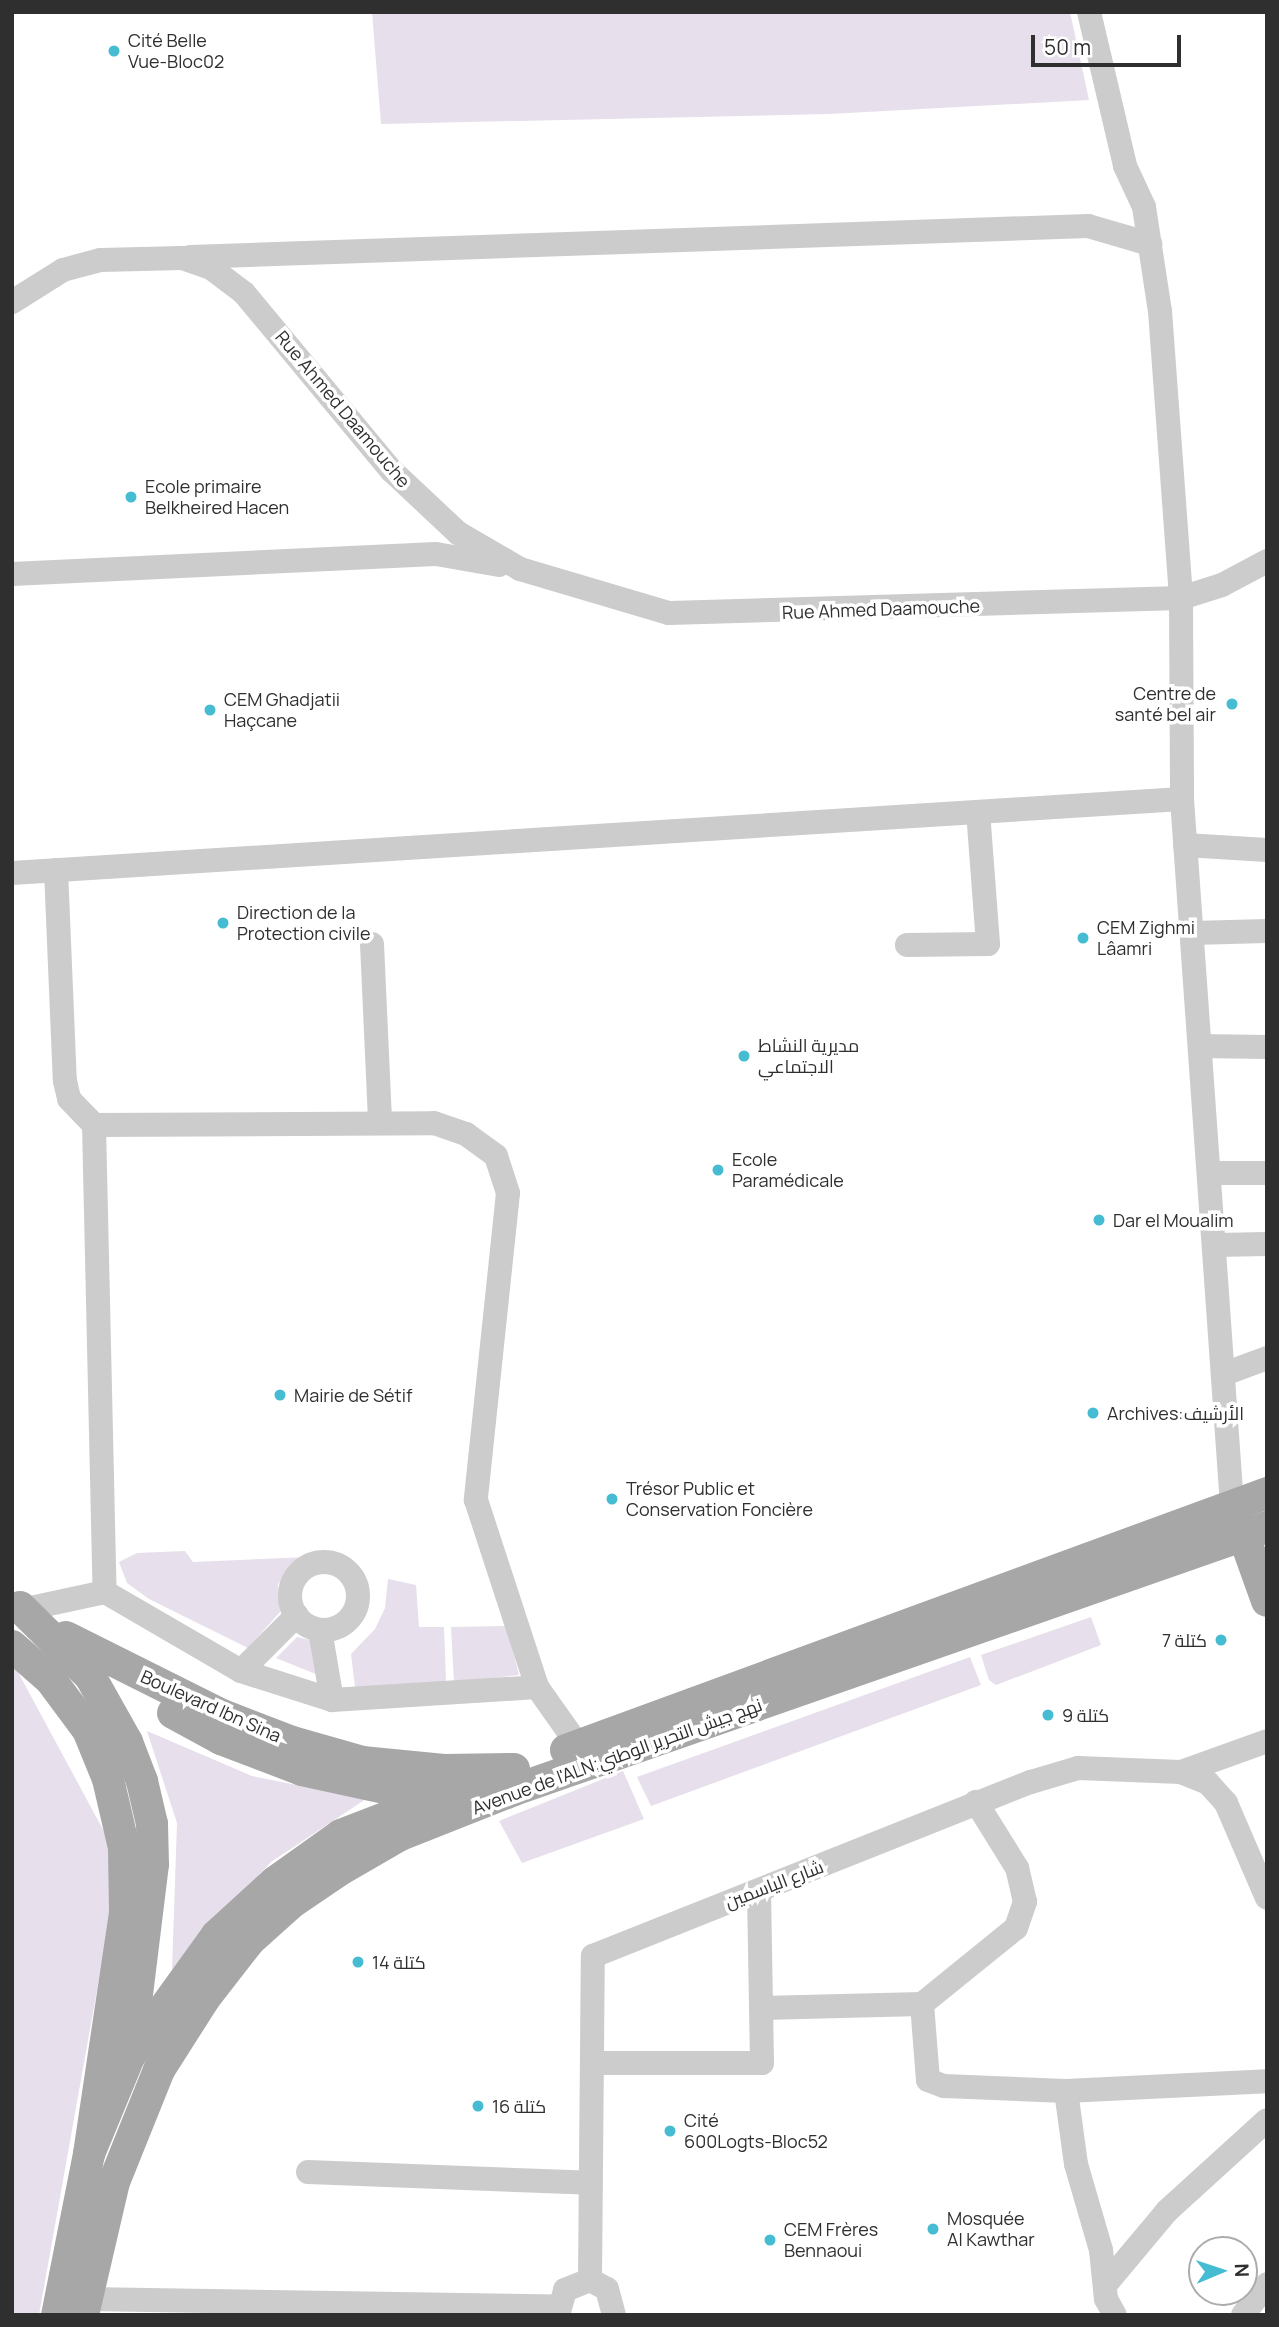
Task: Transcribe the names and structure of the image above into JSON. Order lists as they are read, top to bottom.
{
  "streets": {
    "main road": ["Boulevard Ibn Sina", "Avenue de l'ALN;نهج جيش التحرير الوطني"],
    "street": ["Rue Ahmed Daamouche", "شارع الياسمين"]
  },
  "crossings": [
    ["Boulevard Ibn Sina", "Avenue de l'ALN;نهج جيش التحرير الوطني"]
  ],
  "places": [
    "Cité Belle Vue-Bloc02",
    "Ecole primaire Belkheired Hacen",
    "Centre de santé bel air",
    "CEM Ghadjatii Haçcane",
    "Direction de la Protection civile",
    "CEM Zighmi Lâamri",
    "مديرية النشاط الاجتماعي",
    "Ecole Paramédicale",
    "Dar el Moualim",
    "Mairie de Sétif",
    "Archives:الأرشيف",
    "Trésor Public et Conservation Foncière",
    "كتلة 7",
    "كتلة 9",
    "كتلة 14",
    "كتلة 16",
    "Cité 600Logts-Bloc52",
    "Mosquée Al Kawthar",
    "CEM Frères Bennaoui"
  ],
  "scale_bar": "50 m",
  "north": "right"
}
